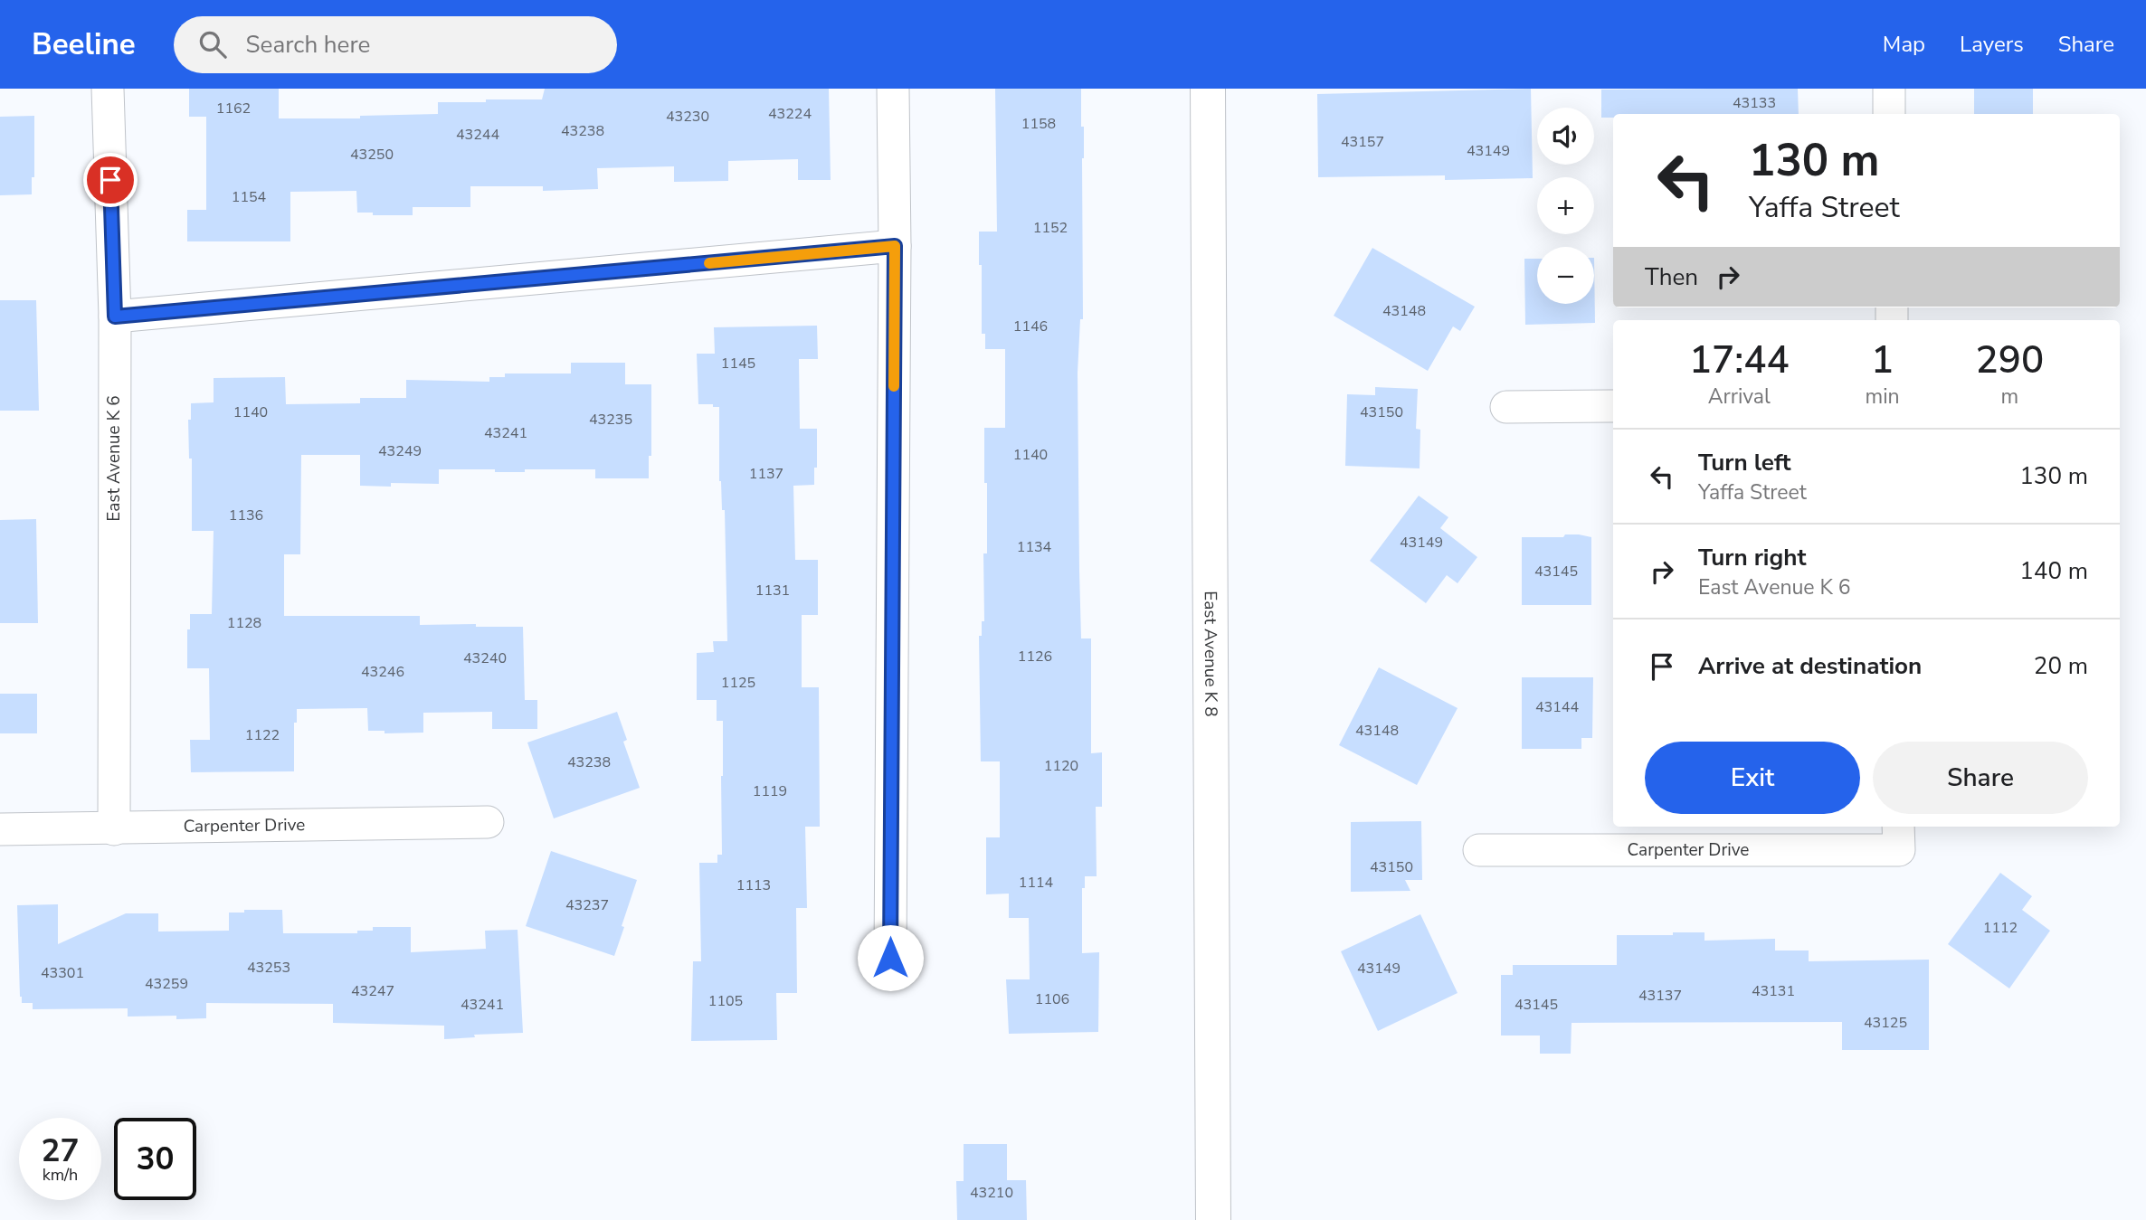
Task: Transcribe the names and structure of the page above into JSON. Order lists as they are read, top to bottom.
{
  "streets": {
    "street": ["East Avenue K 6", "East Avenue K 8", "Carpenter Drive"]
  },
  "crossings": [
    ["East Avenue K 6", "Carpenter Drive"]
  ],
  "house_numbers": [
    "43133",
    "1162",
    "43224",
    "43230",
    "1158",
    "43238",
    "43244",
    "43157",
    "43149",
    "43250",
    "1154",
    "1152",
    "43148",
    "1146",
    "1145",
    "1140",
    "43150",
    "43235",
    "43241",
    "43249",
    "1140",
    "1137",
    "1136",
    "43149",
    "1134",
    "43145",
    "1131",
    "1128",
    "1126",
    "43240",
    "43246",
    "1125",
    "43144",
    "43148",
    "1122",
    "43238",
    "1120",
    "1119",
    "43150",
    "1114",
    "1113",
    "43237",
    "1112",
    "43253",
    "43149",
    "43301",
    "43259",
    "43247",
    "43131",
    "43137",
    "1106",
    "1105",
    "43241",
    "43145",
    "43125",
    "43210"
  ],
  "page": {
    "header": "Beeline",
    "search": "Search here",
    "nav": ["Map", "Layers", "Share"],
    "map_buttons": ["+", "−"],
    "turn": ["130 m", "Yaffa Street"],
    "then": "Then",
    "eta": [
      "17:44",
      "Arrival",
      "1",
      "min",
      "290",
      "m"
    ],
    "list": [
      {
        "name": "Turn left",
        "note": "Yaffa Street",
        "value": "130 m"
      },
      {
        "name": "Turn right",
        "note": "East Avenue K 6",
        "value": "140 m"
      },
      {
        "name": "Arrive at destination",
        "value": "20 m"
      }
    ],
    "buttons": ["Exit", "Share"],
    "speed": "27 km/h",
    "limit": "30"
  }
}
